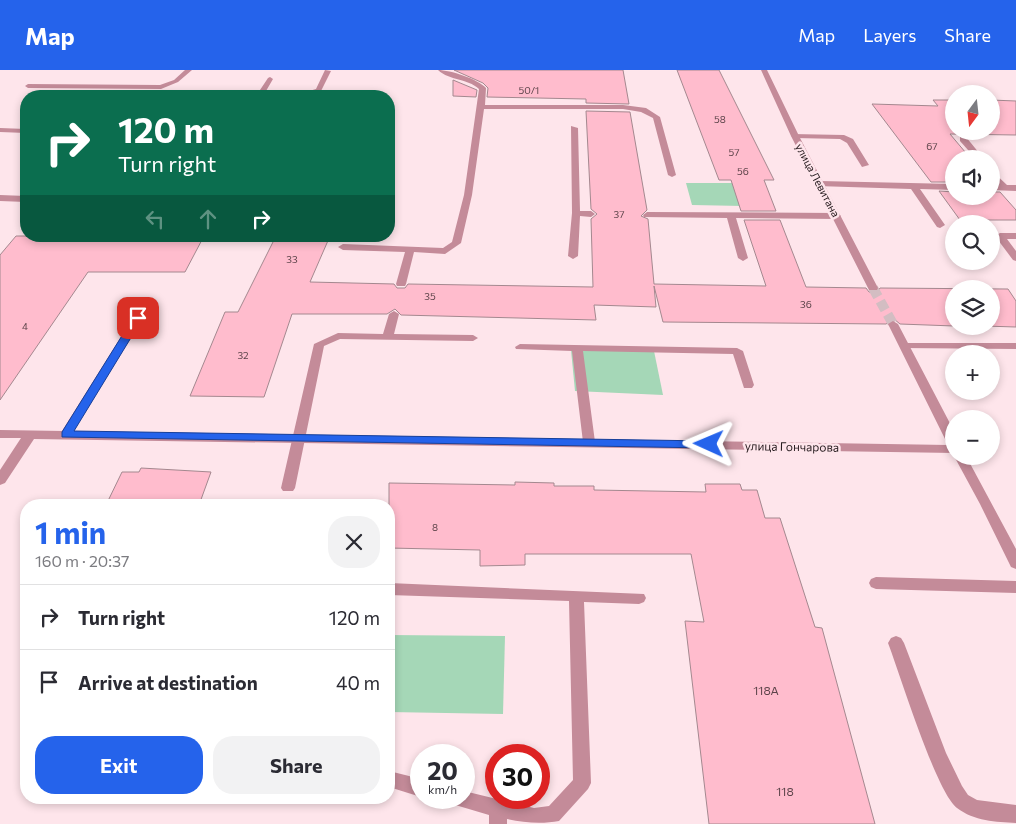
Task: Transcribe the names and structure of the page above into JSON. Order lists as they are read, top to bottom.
{
  "streets": {
    "street": ["улица Левитана", "улица Гончарова"]
  },
  "house_numbers": [
    "50/1",
    "58",
    "67",
    "57",
    "56",
    "37",
    "33",
    "35",
    "36",
    "4",
    "32",
    "8",
    "118А",
    "118"
  ],
  "north": "bottom",
  "page": {
    "header": "Map",
    "nav": ["Map", "Layers", "Share"],
    "map_buttons": ["+", "−"],
    "turn": ["120 m", "Turn right"],
    "heading": ["1 min", "160 m · 20:37"],
    "list": [
      {
        "name": "Turn right",
        "value": "120 m"
      },
      {
        "name": "Arrive at destination",
        "value": "40 m"
      }
    ],
    "buttons": ["Exit", "Share"],
    "speed": "20 km/h",
    "limit": "30"
  }
}
